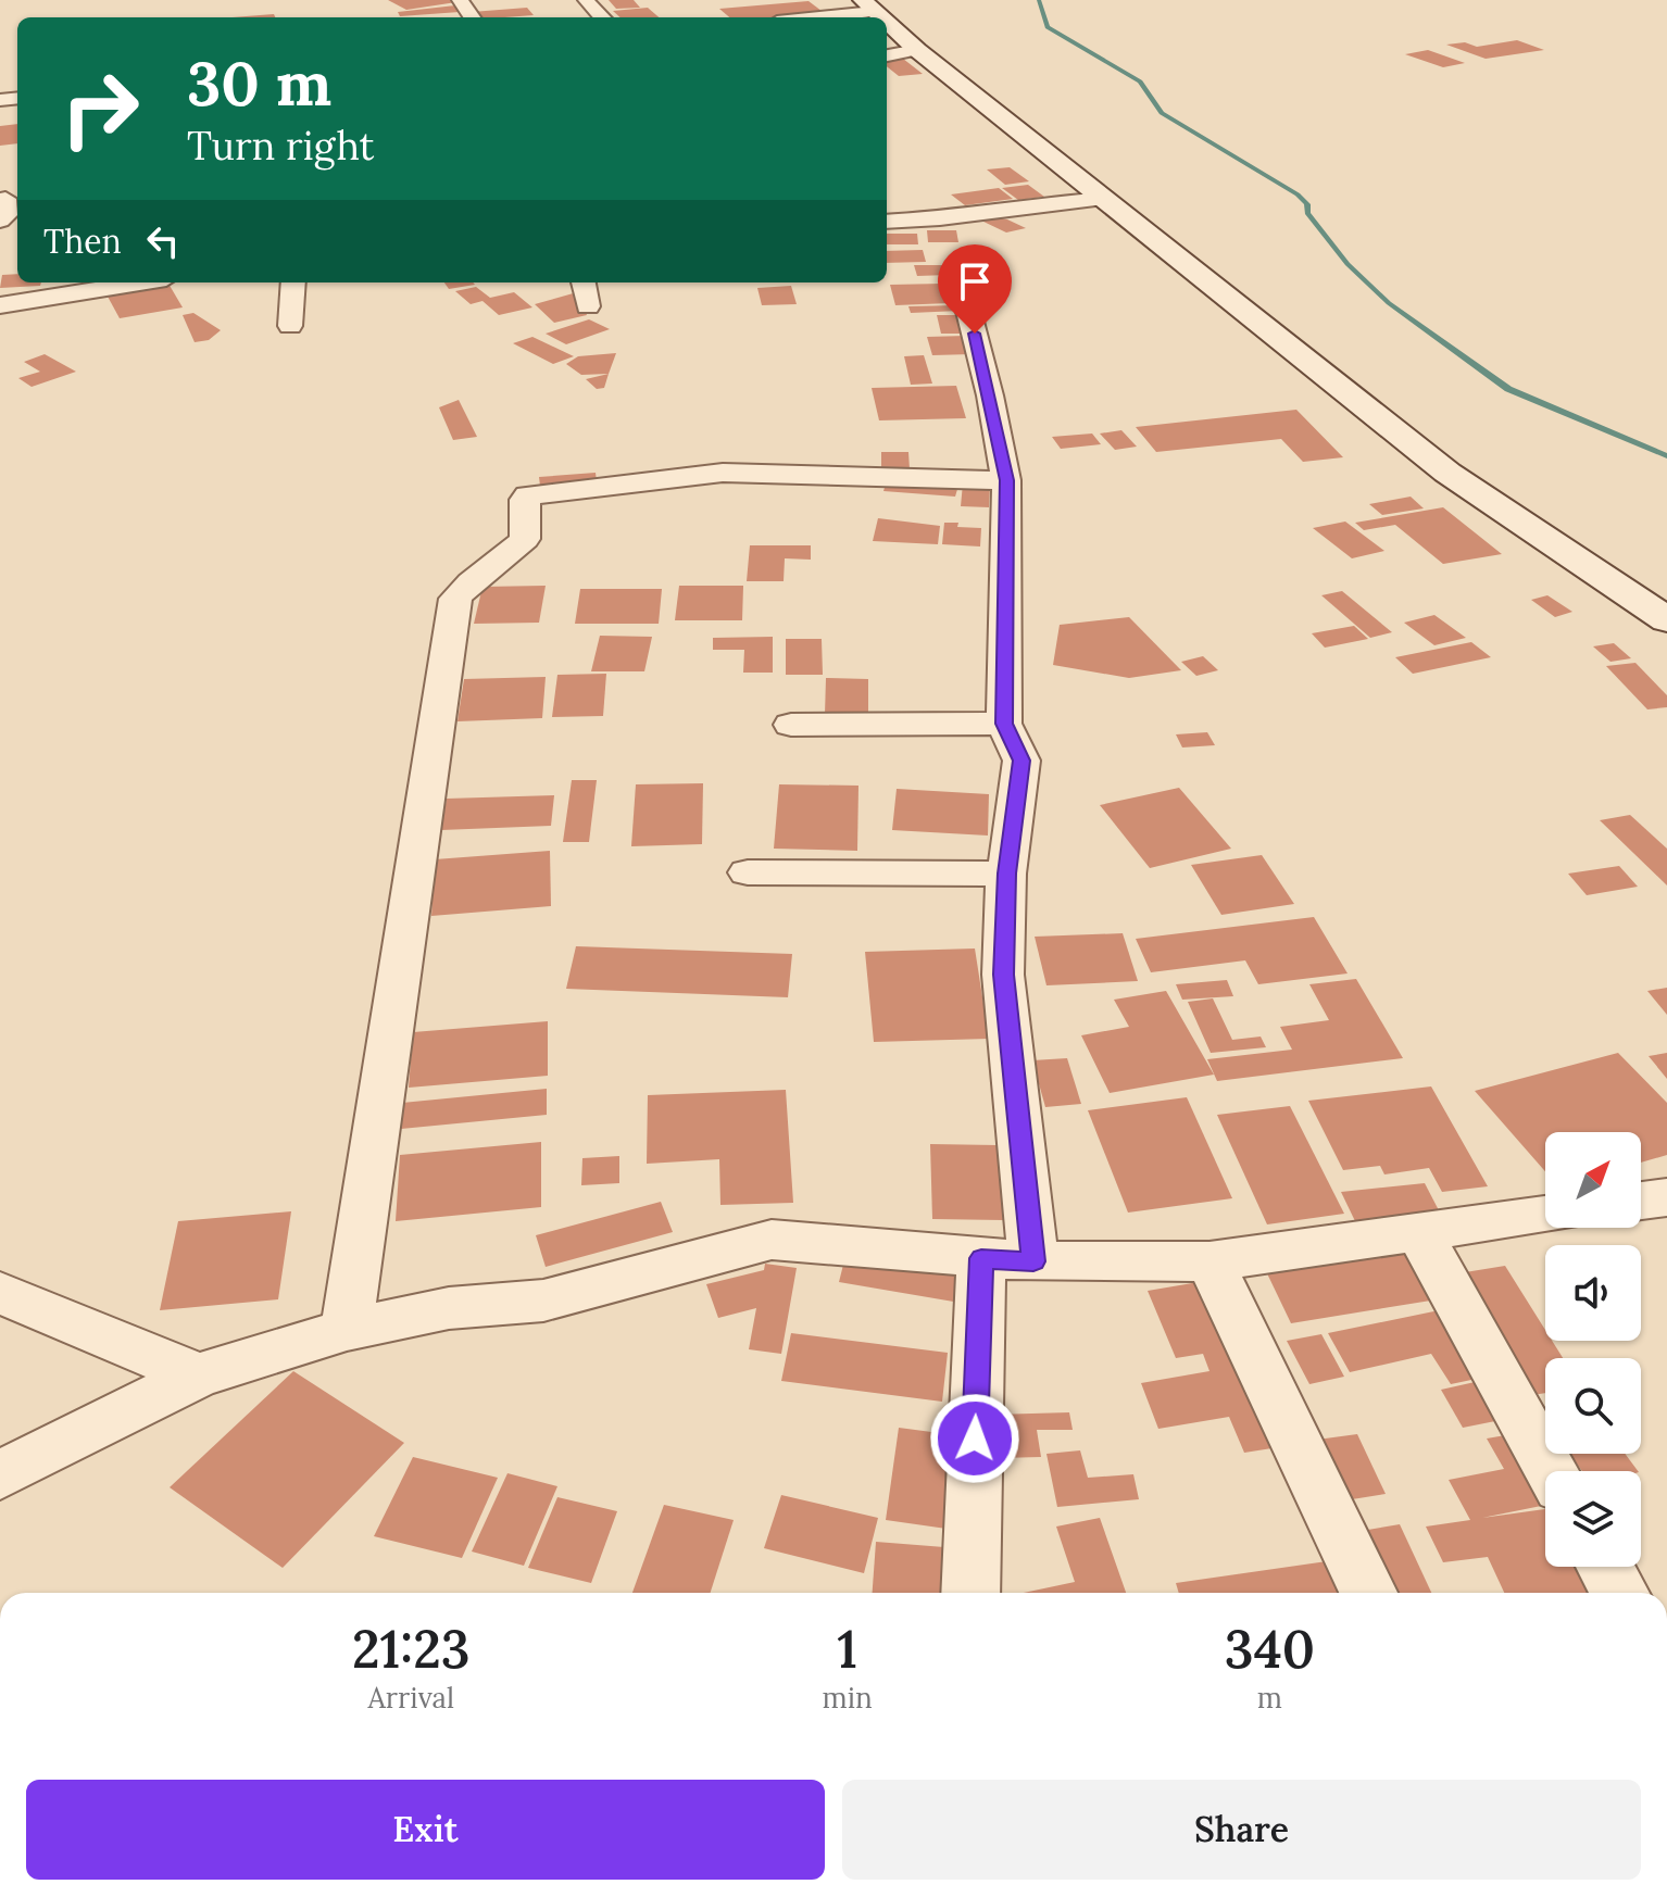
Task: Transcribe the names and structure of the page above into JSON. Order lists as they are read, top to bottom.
{
  "north": "top right",
  "page": {
    "turn": ["30 m", "Turn right"],
    "then": "Then",
    "eta": [
      "21:23",
      "Arrival",
      "1",
      "min",
      "340",
      "m"
    ],
    "buttons": ["Exit", "Share"]
  }
}
